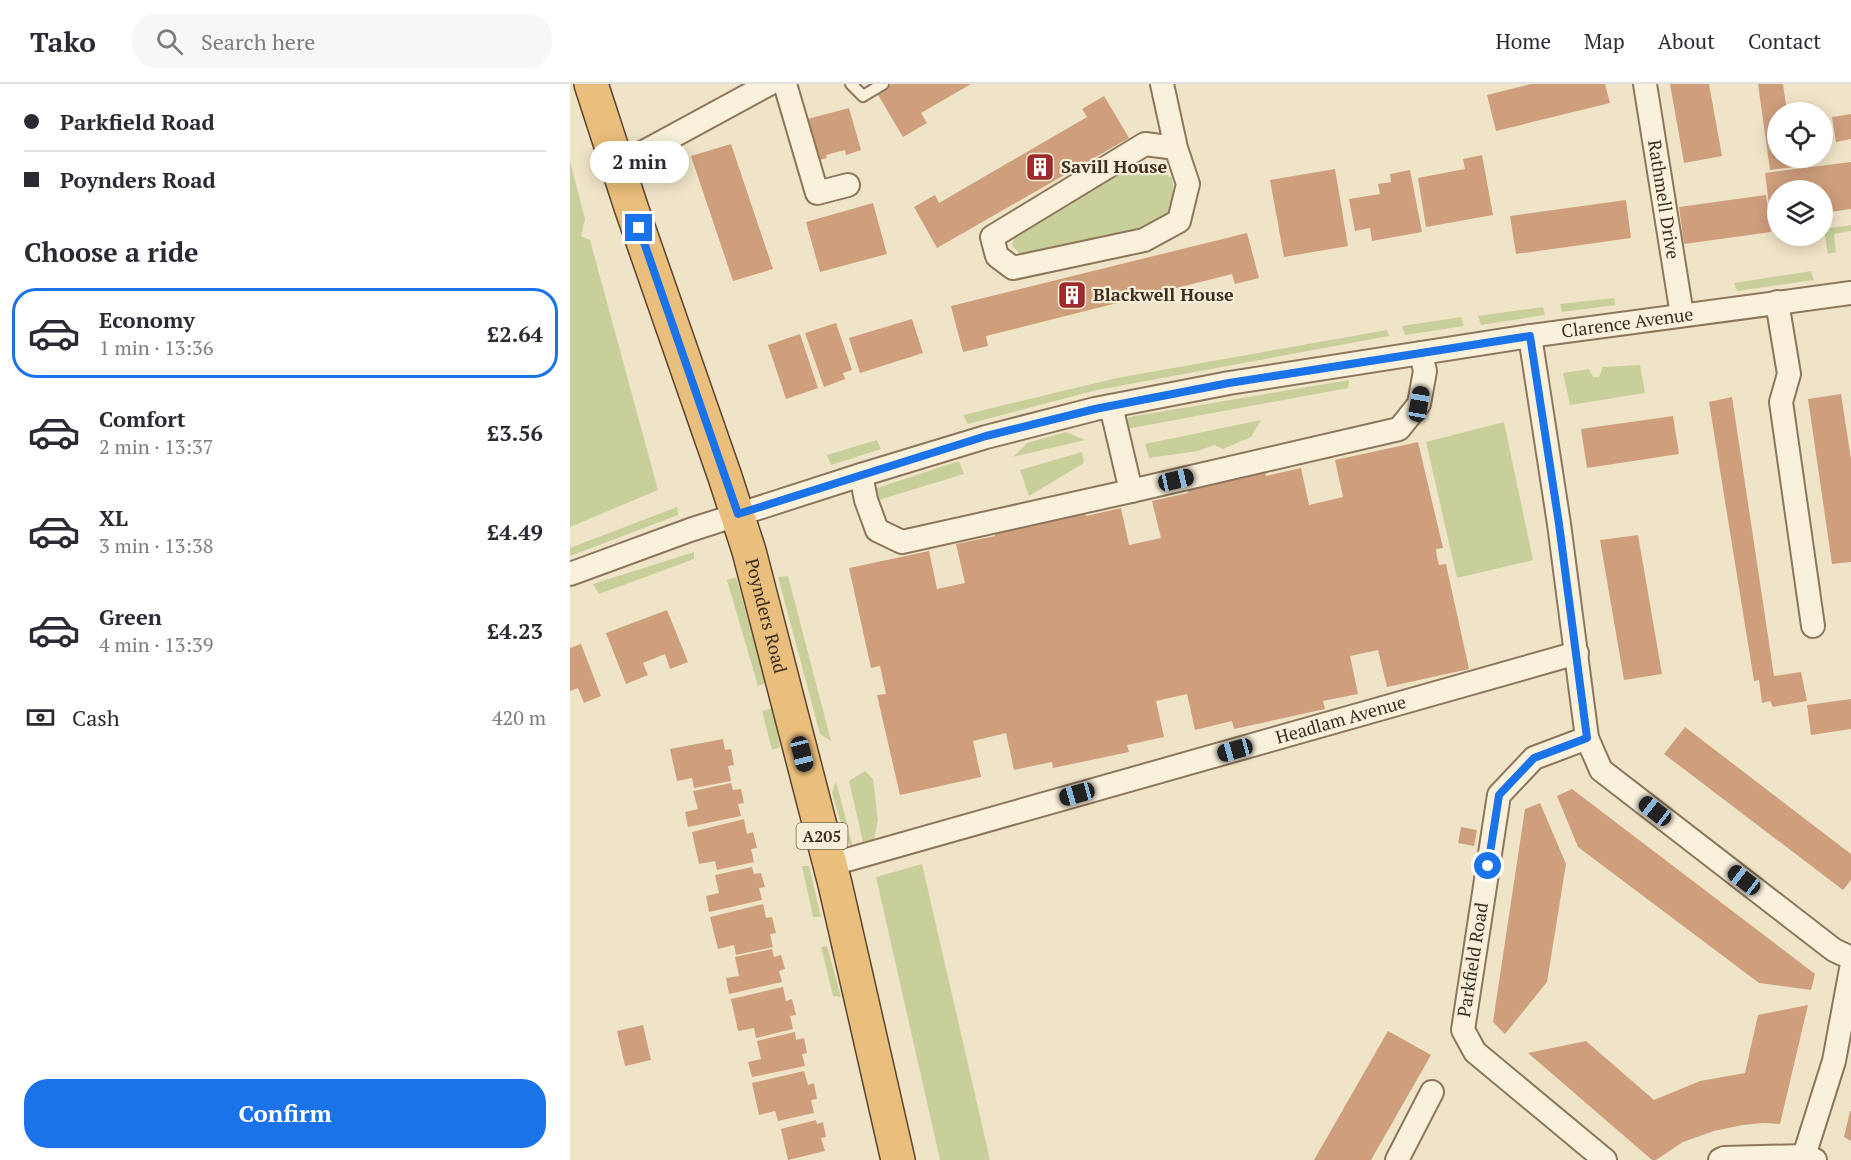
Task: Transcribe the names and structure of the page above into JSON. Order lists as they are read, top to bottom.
{
  "streets": {
    "highway": ["Poynders Road", "A205"],
    "street": [
      "Rathmell Drive",
      "Clarence Avenue",
      "Headlam Avenue",
      "Parkfield Road"
    ]
  },
  "crossings": [
    ["Rathmell Drive", "Clarence Avenue"],
    ["Clarence Avenue", "Poynders Road"],
    ["Poynders Road", "Headlam Avenue"]
  ],
  "places": {
    "building": ["Savill House", "Blackwell House"]
  },
  "page": {
    "header": "Tako",
    "search": "Search here",
    "nav": [
      "Home",
      "Map",
      "About",
      "Contact"
    ],
    "banner": ["Parkfield Road", "Poynders Road"],
    "bubble": "2 min",
    "heading": "Choose a ride",
    "list": [
      {
        "name": "Economy",
        "note": "1 min · 13:36",
        "value": "£2.64"
      },
      {
        "name": "Comfort",
        "note": "2 min · 13:37",
        "value": "£3.56"
      },
      {
        "name": "XL",
        "note": "3 min · 13:38",
        "value": "£4.49"
      },
      {
        "name": "Green",
        "note": "4 min · 13:39",
        "value": "£4.23"
      }
    ],
    "pay": ["Cash", "420 m"],
    "buttons": "Confirm"
  }
}
